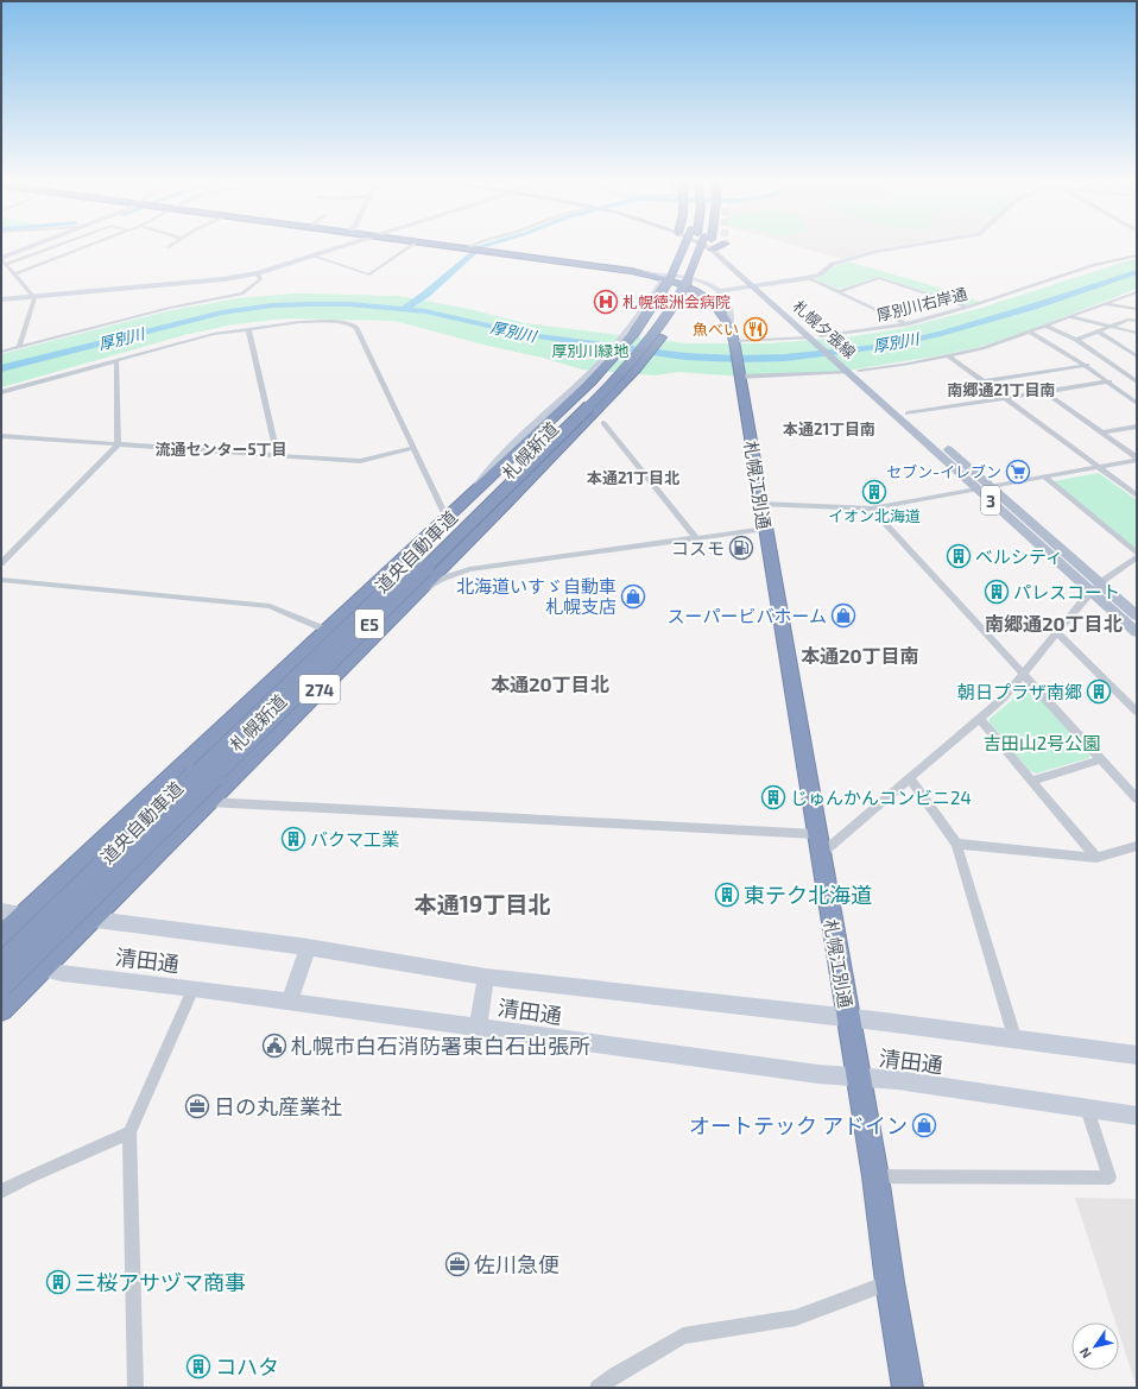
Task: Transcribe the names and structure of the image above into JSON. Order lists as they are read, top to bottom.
{
  "streets": {
    "highway": [
      "札幌新道",
      "札幌江別通",
      "道央自動車道",
      "E5",
      "274"
    ],
    "main road": ["札幌夕張線", "3"],
    "street": ["厚別川右岸通", "清田通"]
  },
  "crossings": [
    ["厚別川右岸通", "札幌夕張線"],
    ["厚別川右岸通", "札幌江別通"],
    ["札幌新道", "清田通"],
    ["札幌江別通", "清田通"],
    ["道央自動車道", "清田通"]
  ],
  "districts": [
    "南郷通21丁目南",
    "本通21丁目南",
    "流通センター5丁目",
    "本通21丁目北",
    "南郷通20丁目北",
    "本通20丁目南",
    "本通20丁目北",
    "本通19丁目北"
  ],
  "water": ["厚別川"],
  "parks": ["厚別川緑地", "吉田山2号公園"],
  "places": {
    "hospital": ["札幌徳洲会病院"],
    "restaurant": ["魚べい"],
    "supermarket": ["セブン-イレブン"],
    "building": [
      "イオン北海道",
      "ベルシティ",
      "パレスコート",
      "朝日プラザ南郷",
      "じゅんかんコンビニ24",
      "バクマ工業",
      "東テク北海道",
      "三桜アサヅマ商事",
      "コハタ"
    ],
    "fuel station": ["コスモ"],
    "shop": ["北海道いすゞ自動車 札幌支店", "スーパービバホーム", "オートテック アドイン"],
    "public building": ["札幌市白石消防署東白石出張所"],
    "office": ["日の丸産業社", "佐川急便"]
  },
  "north": "bottom left"
}
